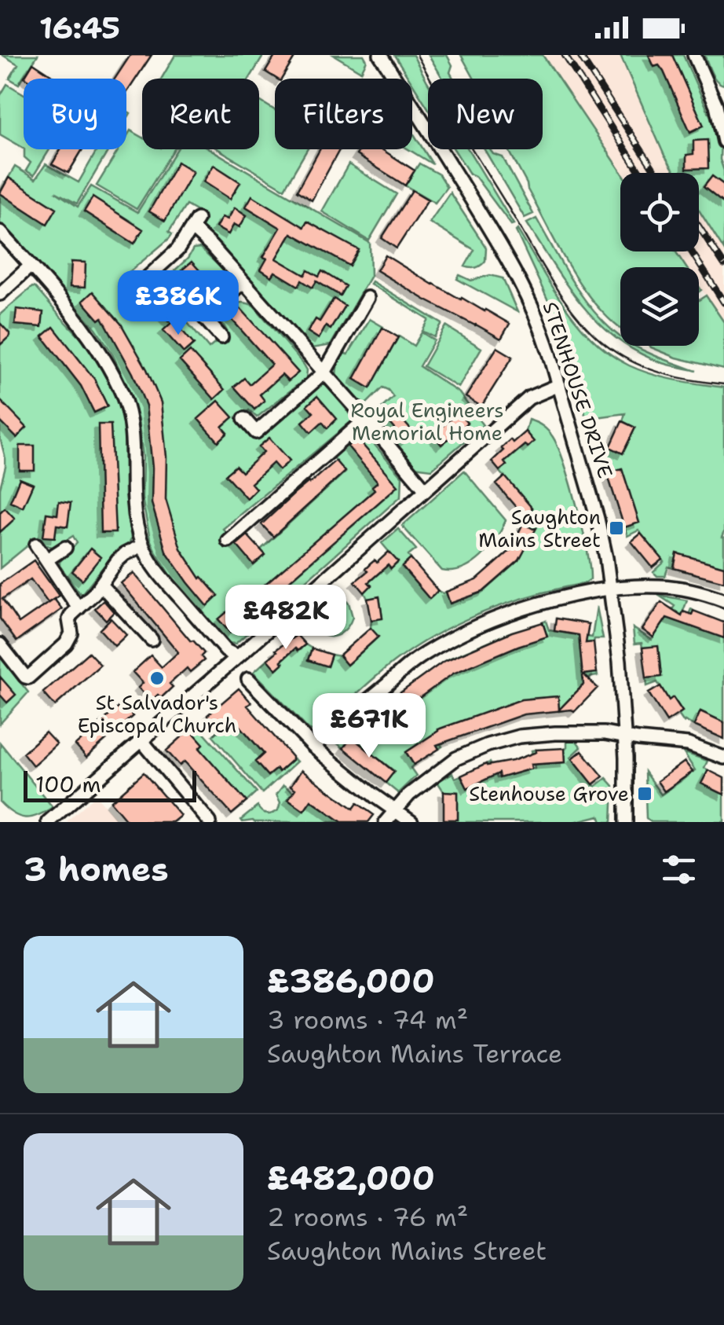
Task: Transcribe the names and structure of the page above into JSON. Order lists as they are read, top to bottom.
{
  "streets": {
    "street": ["STENHOUSE DRIVE"]
  },
  "parks": ["Royal Engineers Memorial Home"],
  "places": {
    "transit": ["Saughton Mains Street", "Stenhouse Grove"],
    "other": ["St Salvador's Episcopal Church"]
  },
  "scale_bar": "100 m",
  "page": {
    "status": "16:45",
    "chip": [
      "Buy",
      "Rent",
      "Filters",
      "New"
    ],
    "price": ["£386K", "£482K", "£671K"],
    "scale": "100 m",
    "heading": "3 homes",
    "list": [
      {
        "name": "£386,000",
        "note": "3 rooms · 74 m² · Saughton Mains Terrace"
      },
      {
        "name": "£482,000",
        "note": "2 rooms · 76 m² · Saughton Mains Street"
      }
    ]
  }
}
